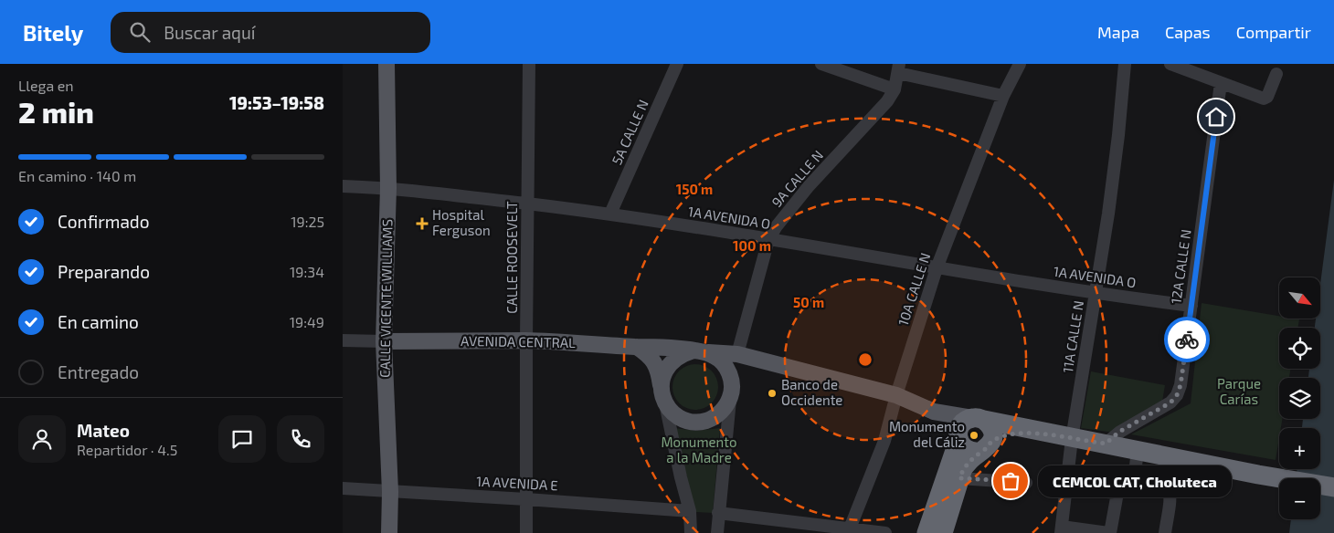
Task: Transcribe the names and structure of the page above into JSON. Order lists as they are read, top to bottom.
{
  "streets": {
    "main road": ["CALLE VICENTE WILLIAMS", "AVENIDA CENTRAL"],
    "street": [
      "5A CALLE N",
      "9A CALLE N",
      "1A AVENIDA O",
      "CALLE ROOSEVELT",
      "12A CALLE N",
      "10A CALLE N",
      "11A CALLE N",
      "1A AVENIDA E"
    ]
  },
  "crossings": [
    ["5A CALLE N", "1A AVENIDA O"],
    ["9A CALLE N", "1A AVENIDA O"],
    ["9A CALLE N", "AVENIDA CENTRAL"],
    ["1A AVENIDA O", "CALLE ROOSEVELT"],
    ["1A AVENIDA O", "12A CALLE N"],
    ["1A AVENIDA O", "10A CALLE N"],
    ["1A AVENIDA O", "CALLE VICENTE WILLIAMS"],
    ["1A AVENIDA O", "11A CALLE N"],
    ["CALLE ROOSEVELT", "AVENIDA CENTRAL"],
    ["CALLE ROOSEVELT", "1A AVENIDA E"],
    ["10A CALLE N", "AVENIDA CENTRAL"],
    ["CALLE VICENTE WILLIAMS", "AVENIDA CENTRAL"],
    ["CALLE VICENTE WILLIAMS", "1A AVENIDA E"]
  ],
  "parks": ["Parque Carías", "Monumento a la Madre"],
  "places": {
    "health": ["Hospital Ferguson"],
    "other": ["Banco de Occidente", "Monumento del Cáliz", "CEMCOL CAT, Choluteca"]
  },
  "north": "bottom right",
  "page": {
    "header": "Bitely",
    "search": "Buscar aquí",
    "nav": ["Mapa", "Capas", "Compartir"],
    "heading": ["2 min", "Llega en", "19:53–19:58"],
    "panel": ["Mateo", "Repartidor · 4.5"],
    "bar": "En camino · 140 m",
    "list": [
      ["Confirmado", "19:25"],
      ["Preparando", "19:34"],
      ["En camino", "19:49"],
      "Entregado"
    ],
    "map_buttons": ["+", "−"],
    "bubble": "CEMCOL CAT, Choluteca"
  },
  "rings": ["150 m", "100 m", "50 m"]
}
